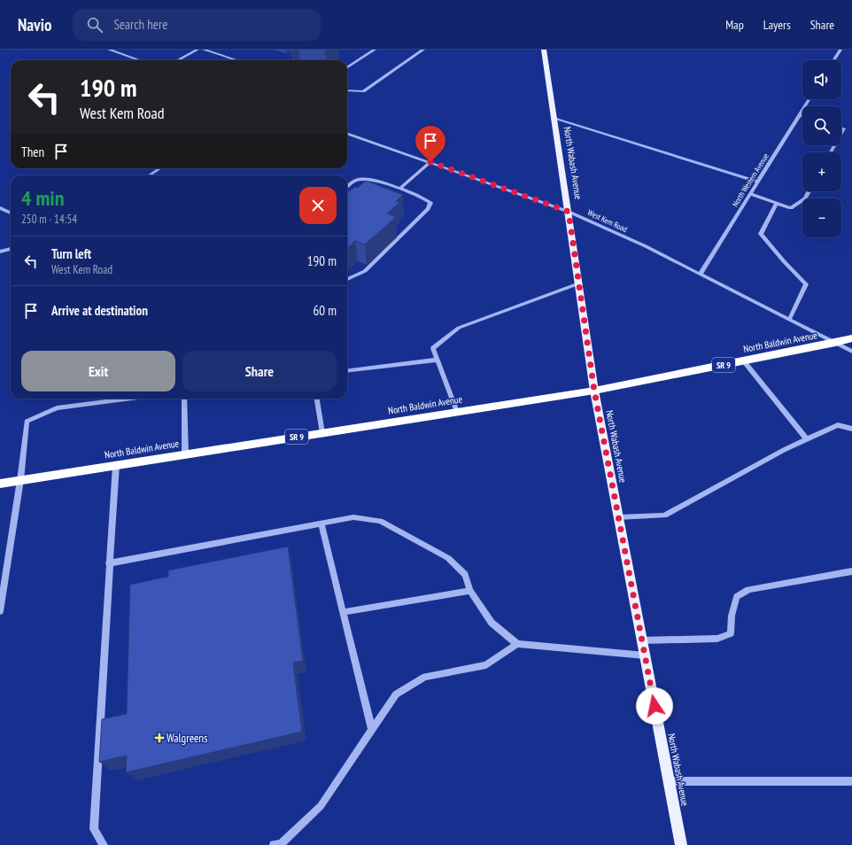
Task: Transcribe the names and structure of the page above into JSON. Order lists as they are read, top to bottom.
{
  "streets": {
    "highway": ["North Baldwin Avenue", "SR 9"],
    "main road": ["North Wabash Avenue"],
    "street": ["North Western Avenue", "West Kem Road"]
  },
  "crossings": [
    ["North Wabash Avenue", "West Kem Road"],
    ["North Wabash Avenue", "North Baldwin Avenue"],
    ["North Western Avenue", "West Kem Road"],
    ["West Kem Road", "North Baldwin Avenue"]
  ],
  "places": {
    "health": ["Walgreens"]
  },
  "page": {
    "header": "Navio",
    "search": "Search here",
    "nav": ["Map", "Layers", "Share"],
    "map_buttons": ["+", "−"],
    "turn": ["190 m", "West Kem Road"],
    "then": "Then",
    "heading": ["4 min", "250 m · 14:54"],
    "list": [
      {
        "name": "Turn left",
        "note": "West Kem Road",
        "value": "190 m"
      },
      {
        "name": "Arrive at destination",
        "value": "60 m"
      }
    ],
    "buttons": ["Exit", "Share"]
  }
}
